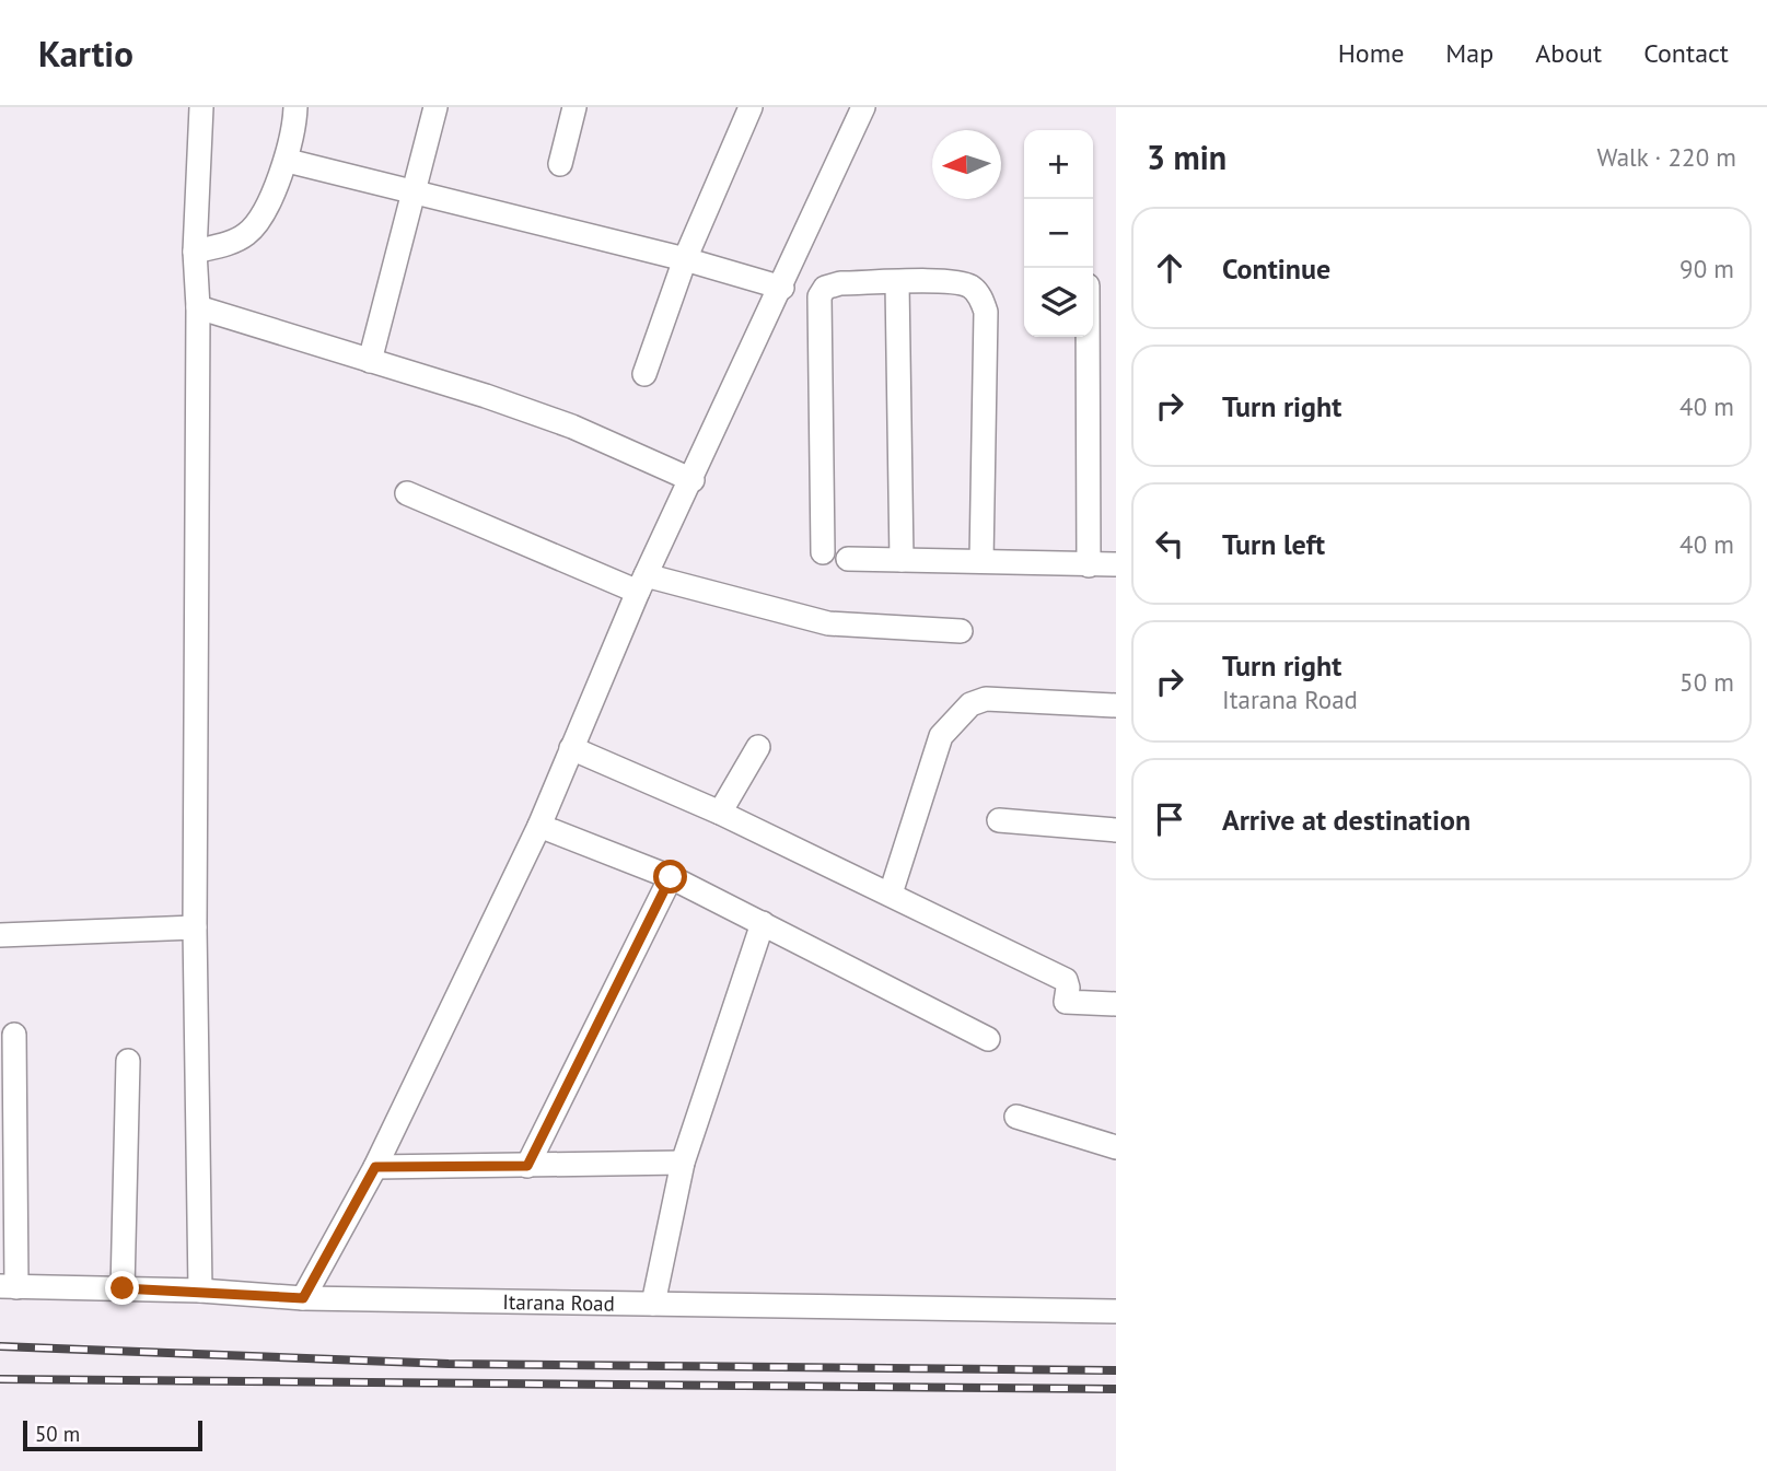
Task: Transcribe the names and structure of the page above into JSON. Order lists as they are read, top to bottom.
{
  "streets": {
    "street": ["Itarana Road"]
  },
  "scale_bar": "50 m",
  "north": "left",
  "page": {
    "header": "Kartio",
    "nav": [
      "Home",
      "Map",
      "About",
      "Contact"
    ],
    "heading": ["3 min", "Walk · 220 m"],
    "map_buttons": ["+", "−"],
    "list": [
      ["Continue", "90 m"],
      ["Turn right", "40 m"],
      ["Turn left", "40 m"],
      ["Turn right", "Itarana Road", "50 m"],
      "Arrive at destination"
    ],
    "scale": "50 m"
  }
}
